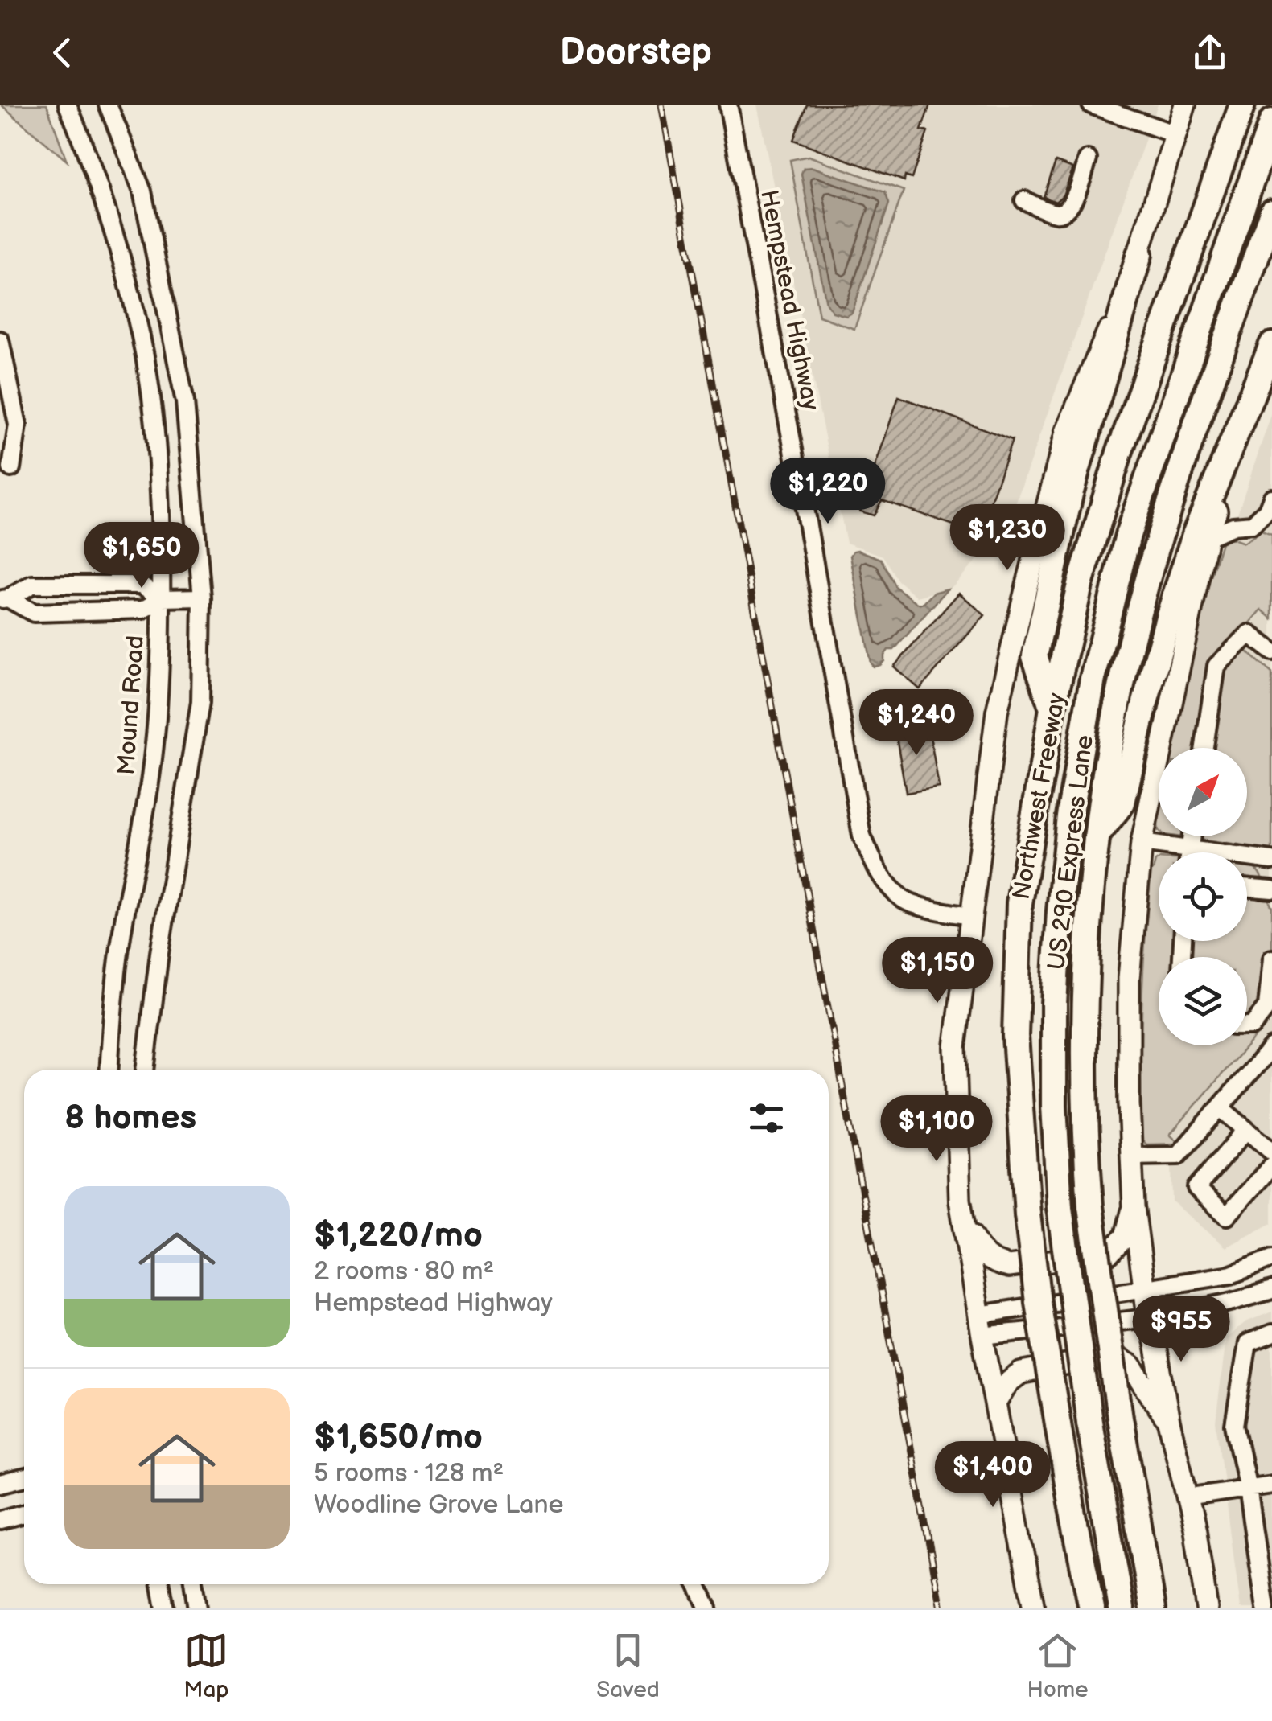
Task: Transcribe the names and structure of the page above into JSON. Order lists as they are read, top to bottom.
{
  "streets": {
    "highway": ["Northwest Freeway", "US 290 Express Lane"],
    "street": ["Hempstead Highway", "Mound Road"]
  },
  "north": "top right",
  "page": {
    "header": "Doorstep",
    "price": [
      "$1,220",
      "$1,230",
      "$1,650",
      "$1,240",
      "$1,150",
      "$1,100",
      "$955",
      "$1,400"
    ],
    "heading": "8 homes",
    "list": [
      {
        "name": "$1,220/mo",
        "note": "2 rooms · 80 m² · Hempstead Highway"
      },
      {
        "name": "$1,650/mo",
        "note": "5 rooms · 128 m² · Woodline Grove Lane"
      }
    ],
    "tabs": ["Map", "Saved", "Home"]
  }
}
